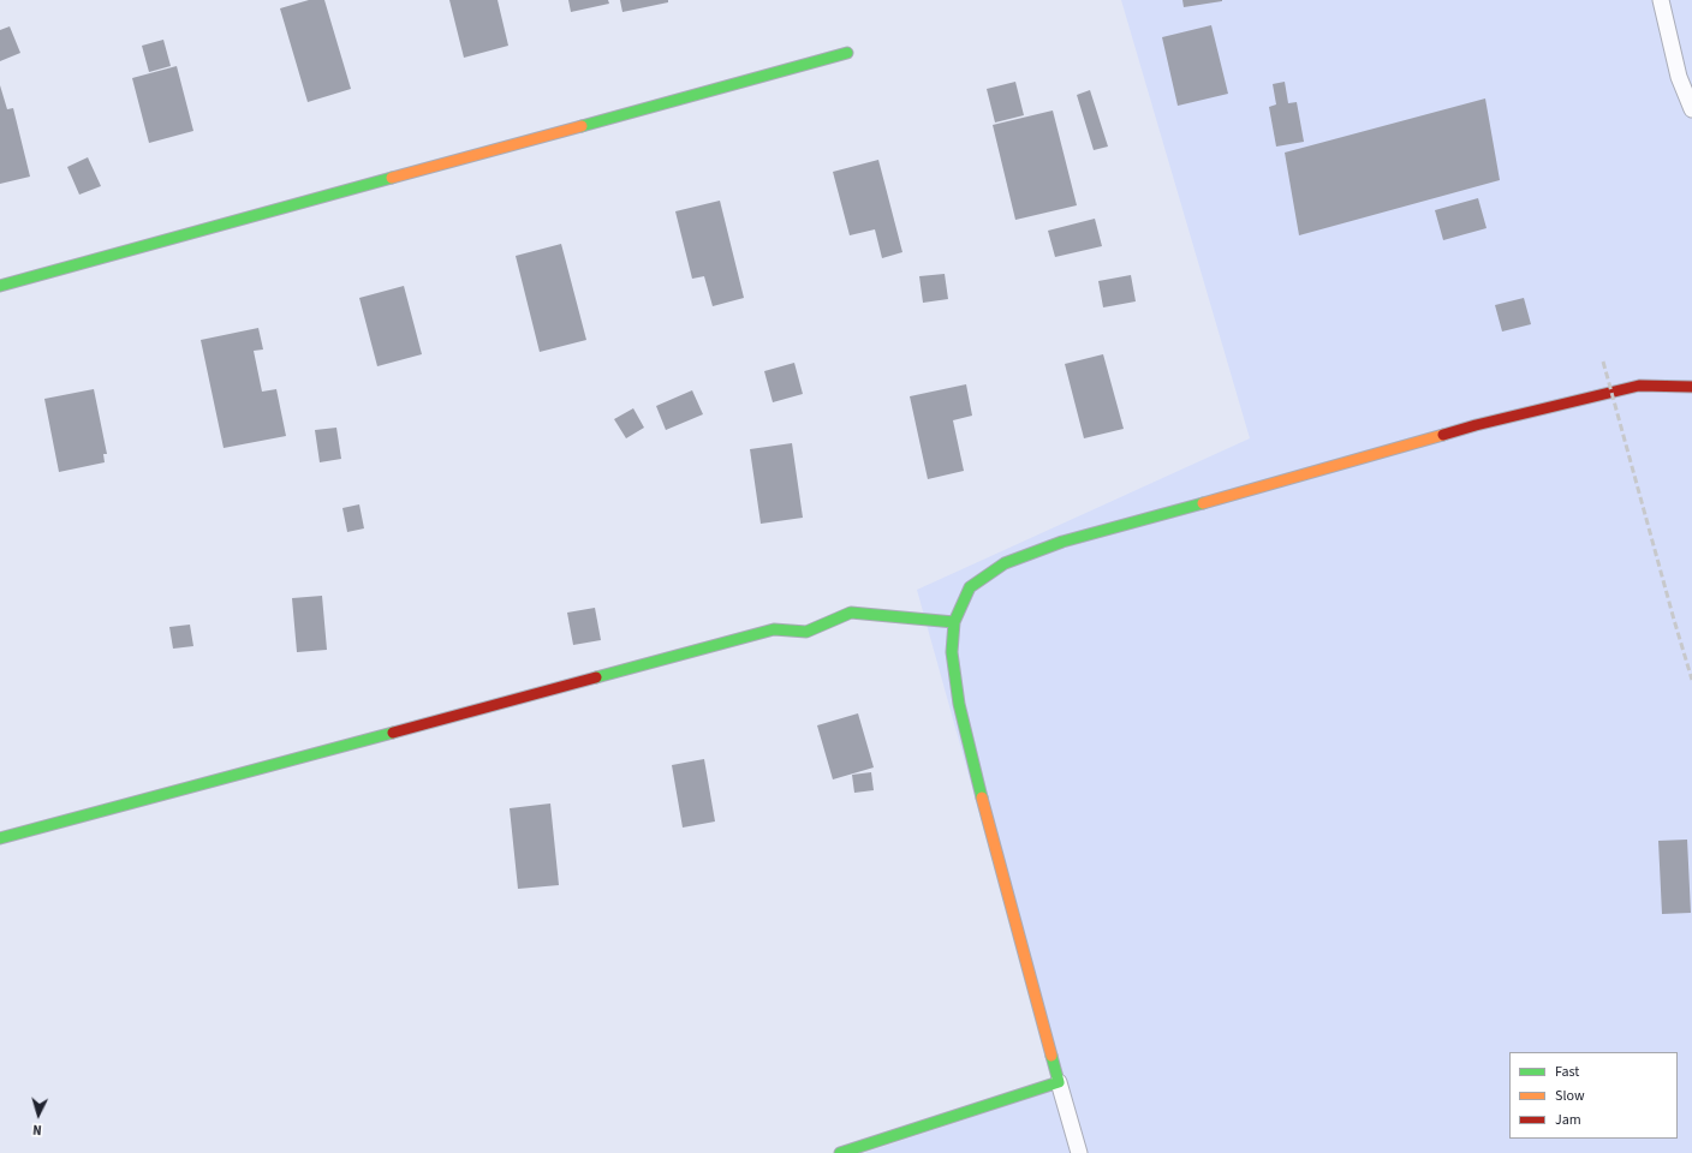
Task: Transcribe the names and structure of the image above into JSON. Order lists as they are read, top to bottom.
{
  "legend": ["Fast", "Slow", "Jam"],
  "north": "bottom"
}
